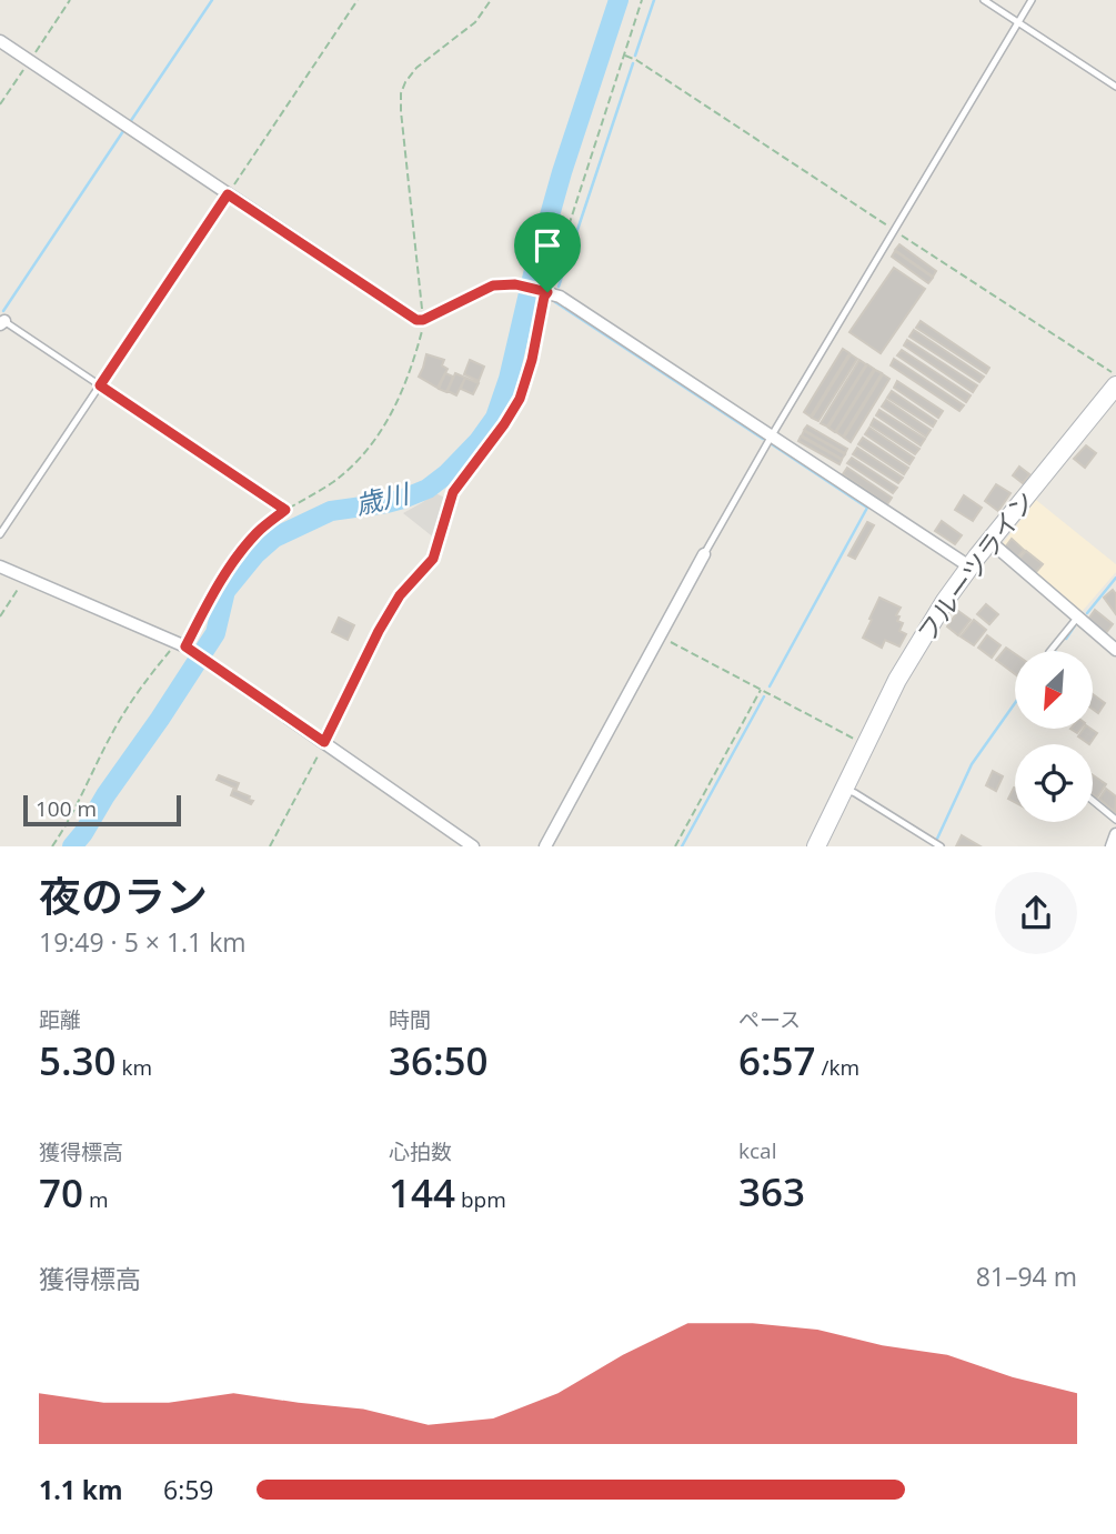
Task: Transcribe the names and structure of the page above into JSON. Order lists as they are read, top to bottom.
{
  "streets": {
    "street": ["フルーツライン"]
  },
  "water": ["歳川"],
  "scale_bar": "100 m",
  "north": "bottom left",
  "page": {
    "scale": "100 m",
    "heading": ["夜のラン", "19:49 · 5 × 1.1 km"],
    "stats": [
      ["距離", "5.30 km"],
      ["時間", "36:50"],
      ["ペース", "6:57 /km"],
      ["獲得標高", "70 m"],
      ["心拍数", "144 bpm"],
      ["kcal", "363"]
    ],
    "chart": ["獲得標高", "81–94 m"],
    "list": [
      {
        "name": "1.1 km",
        "note": "6:59"
      }
    ]
  }
}
